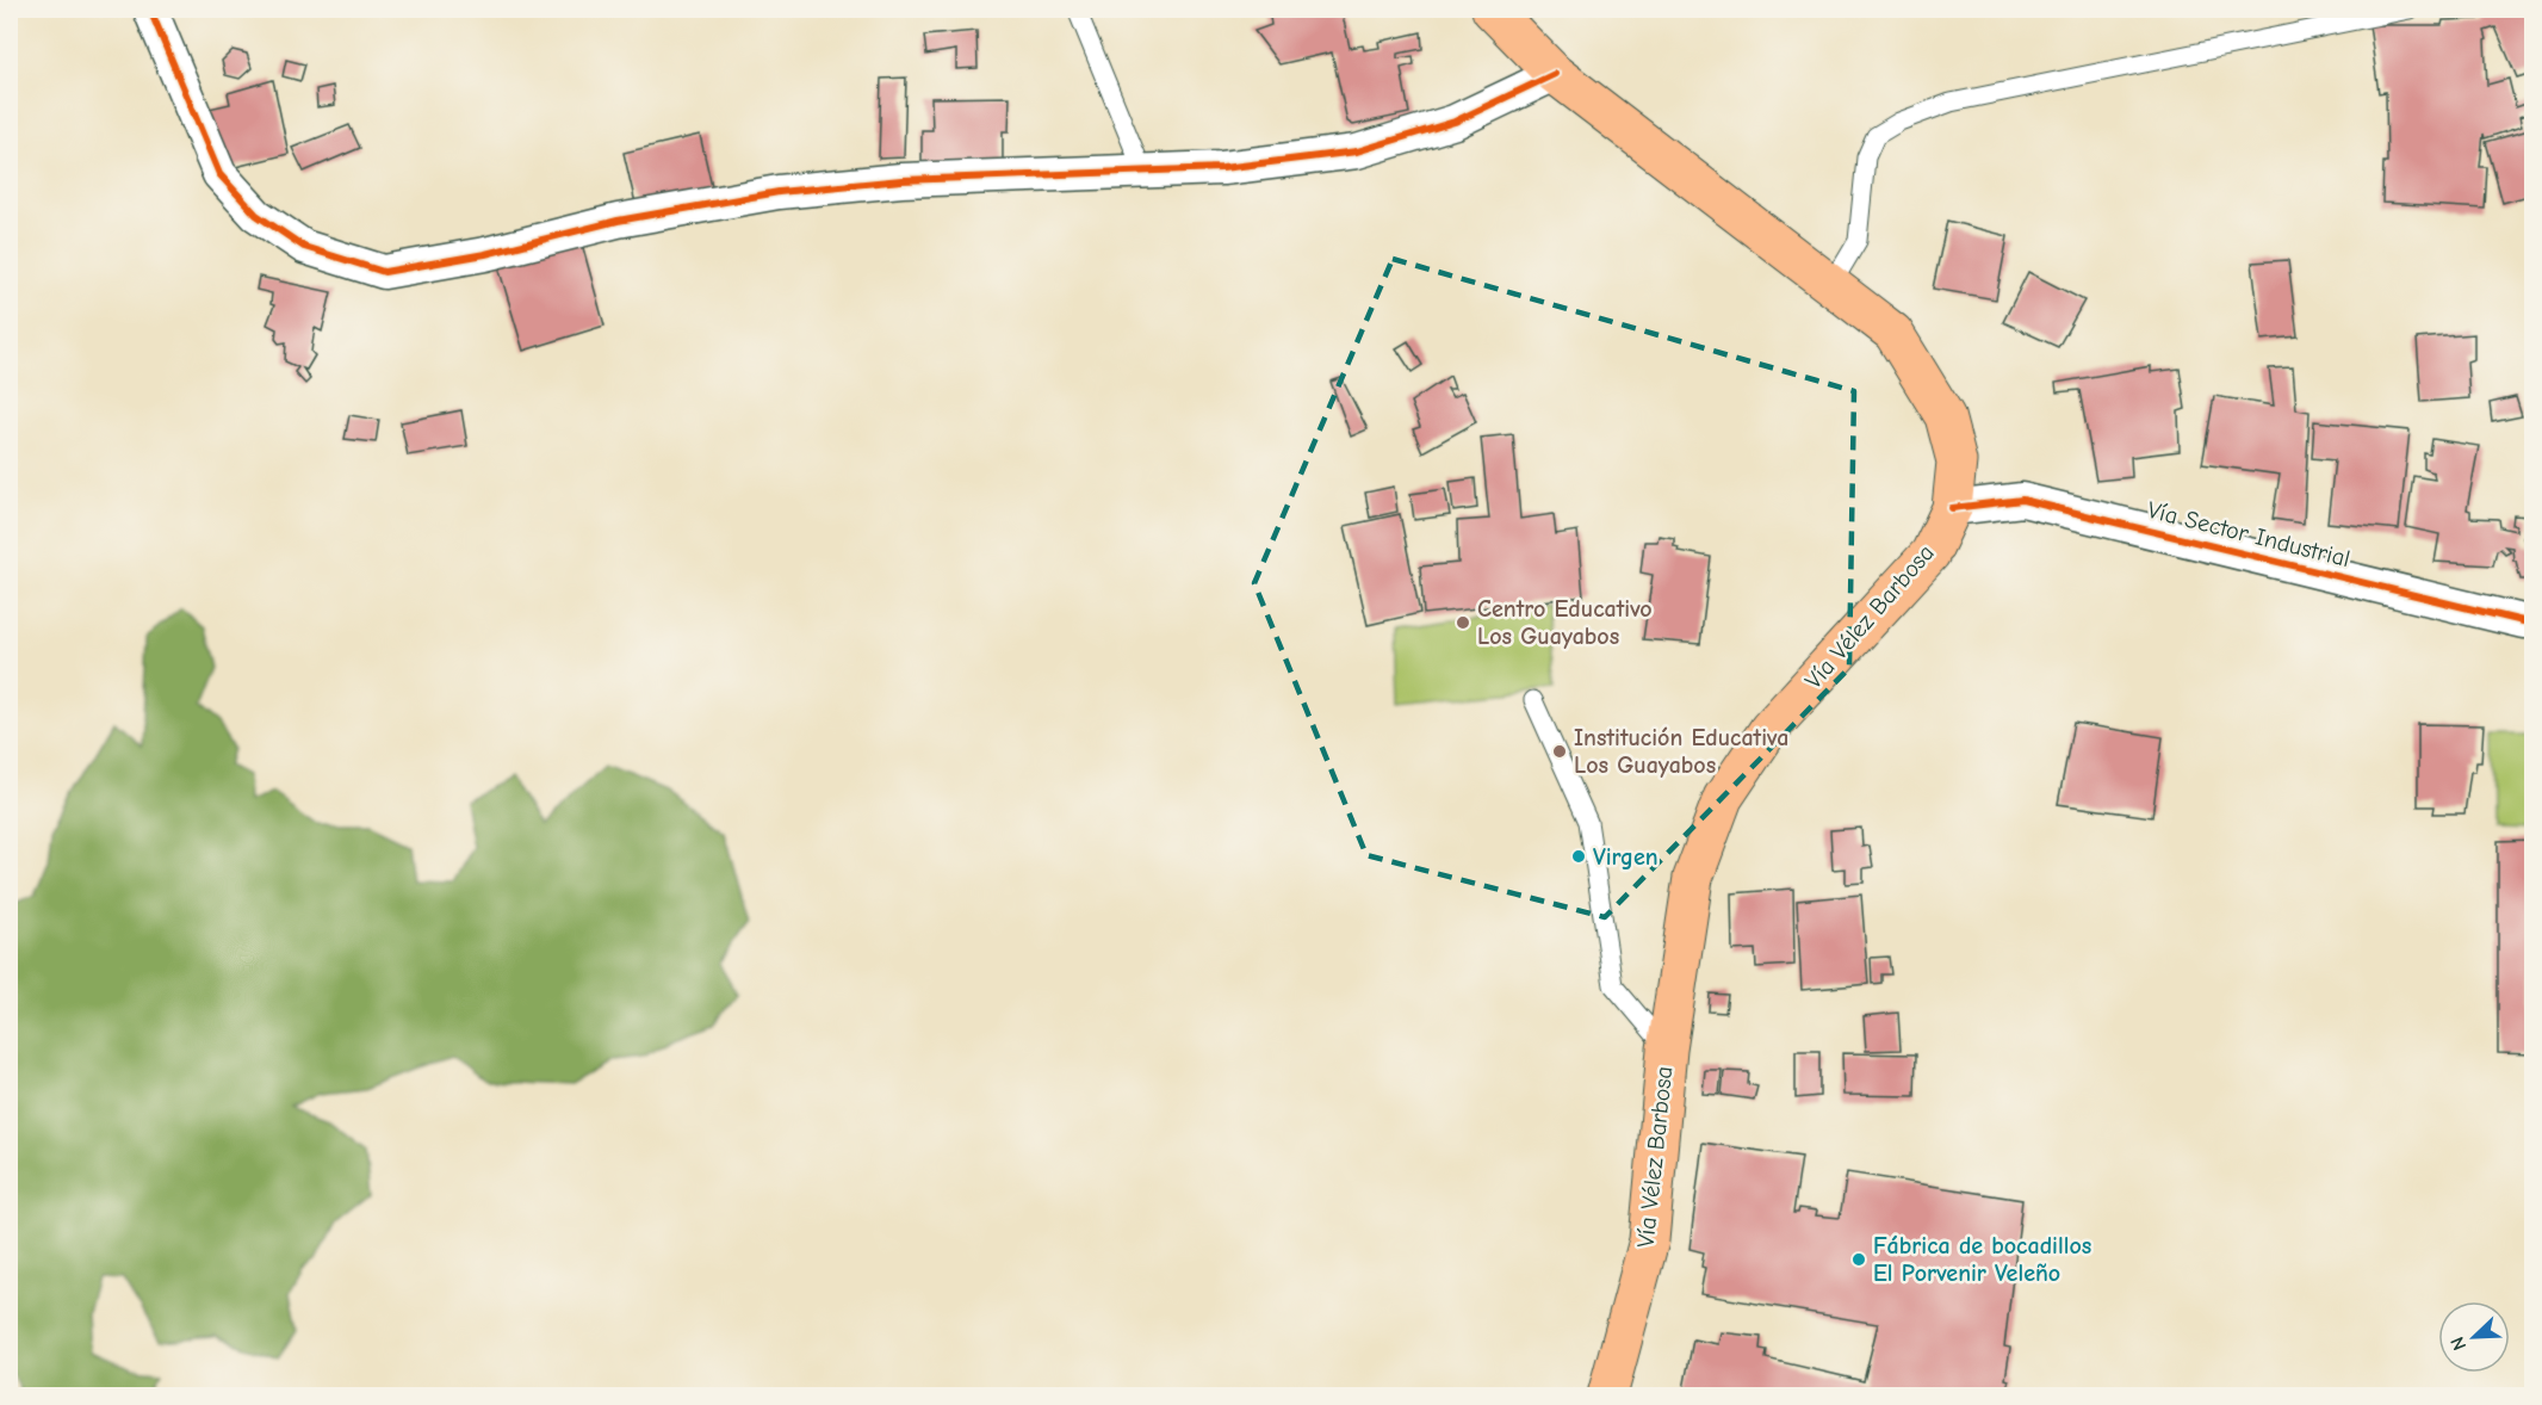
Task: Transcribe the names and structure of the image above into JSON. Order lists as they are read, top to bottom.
{
  "streets": {
    "main road": ["Vía Vélez Barbosa"],
    "street": ["Vía Sector Industrial"]
  },
  "crossings": [
    ["Vía Sector Industrial", "Vía Vélez Barbosa"]
  ],
  "places": [
    "Centro Educativo Los Guayabos",
    "Institución Educativa Los Guayabos",
    "Virgen",
    "Fábrica de bocadillos El Porvenir Veleño"
  ],
  "north": "bottom left"
}
